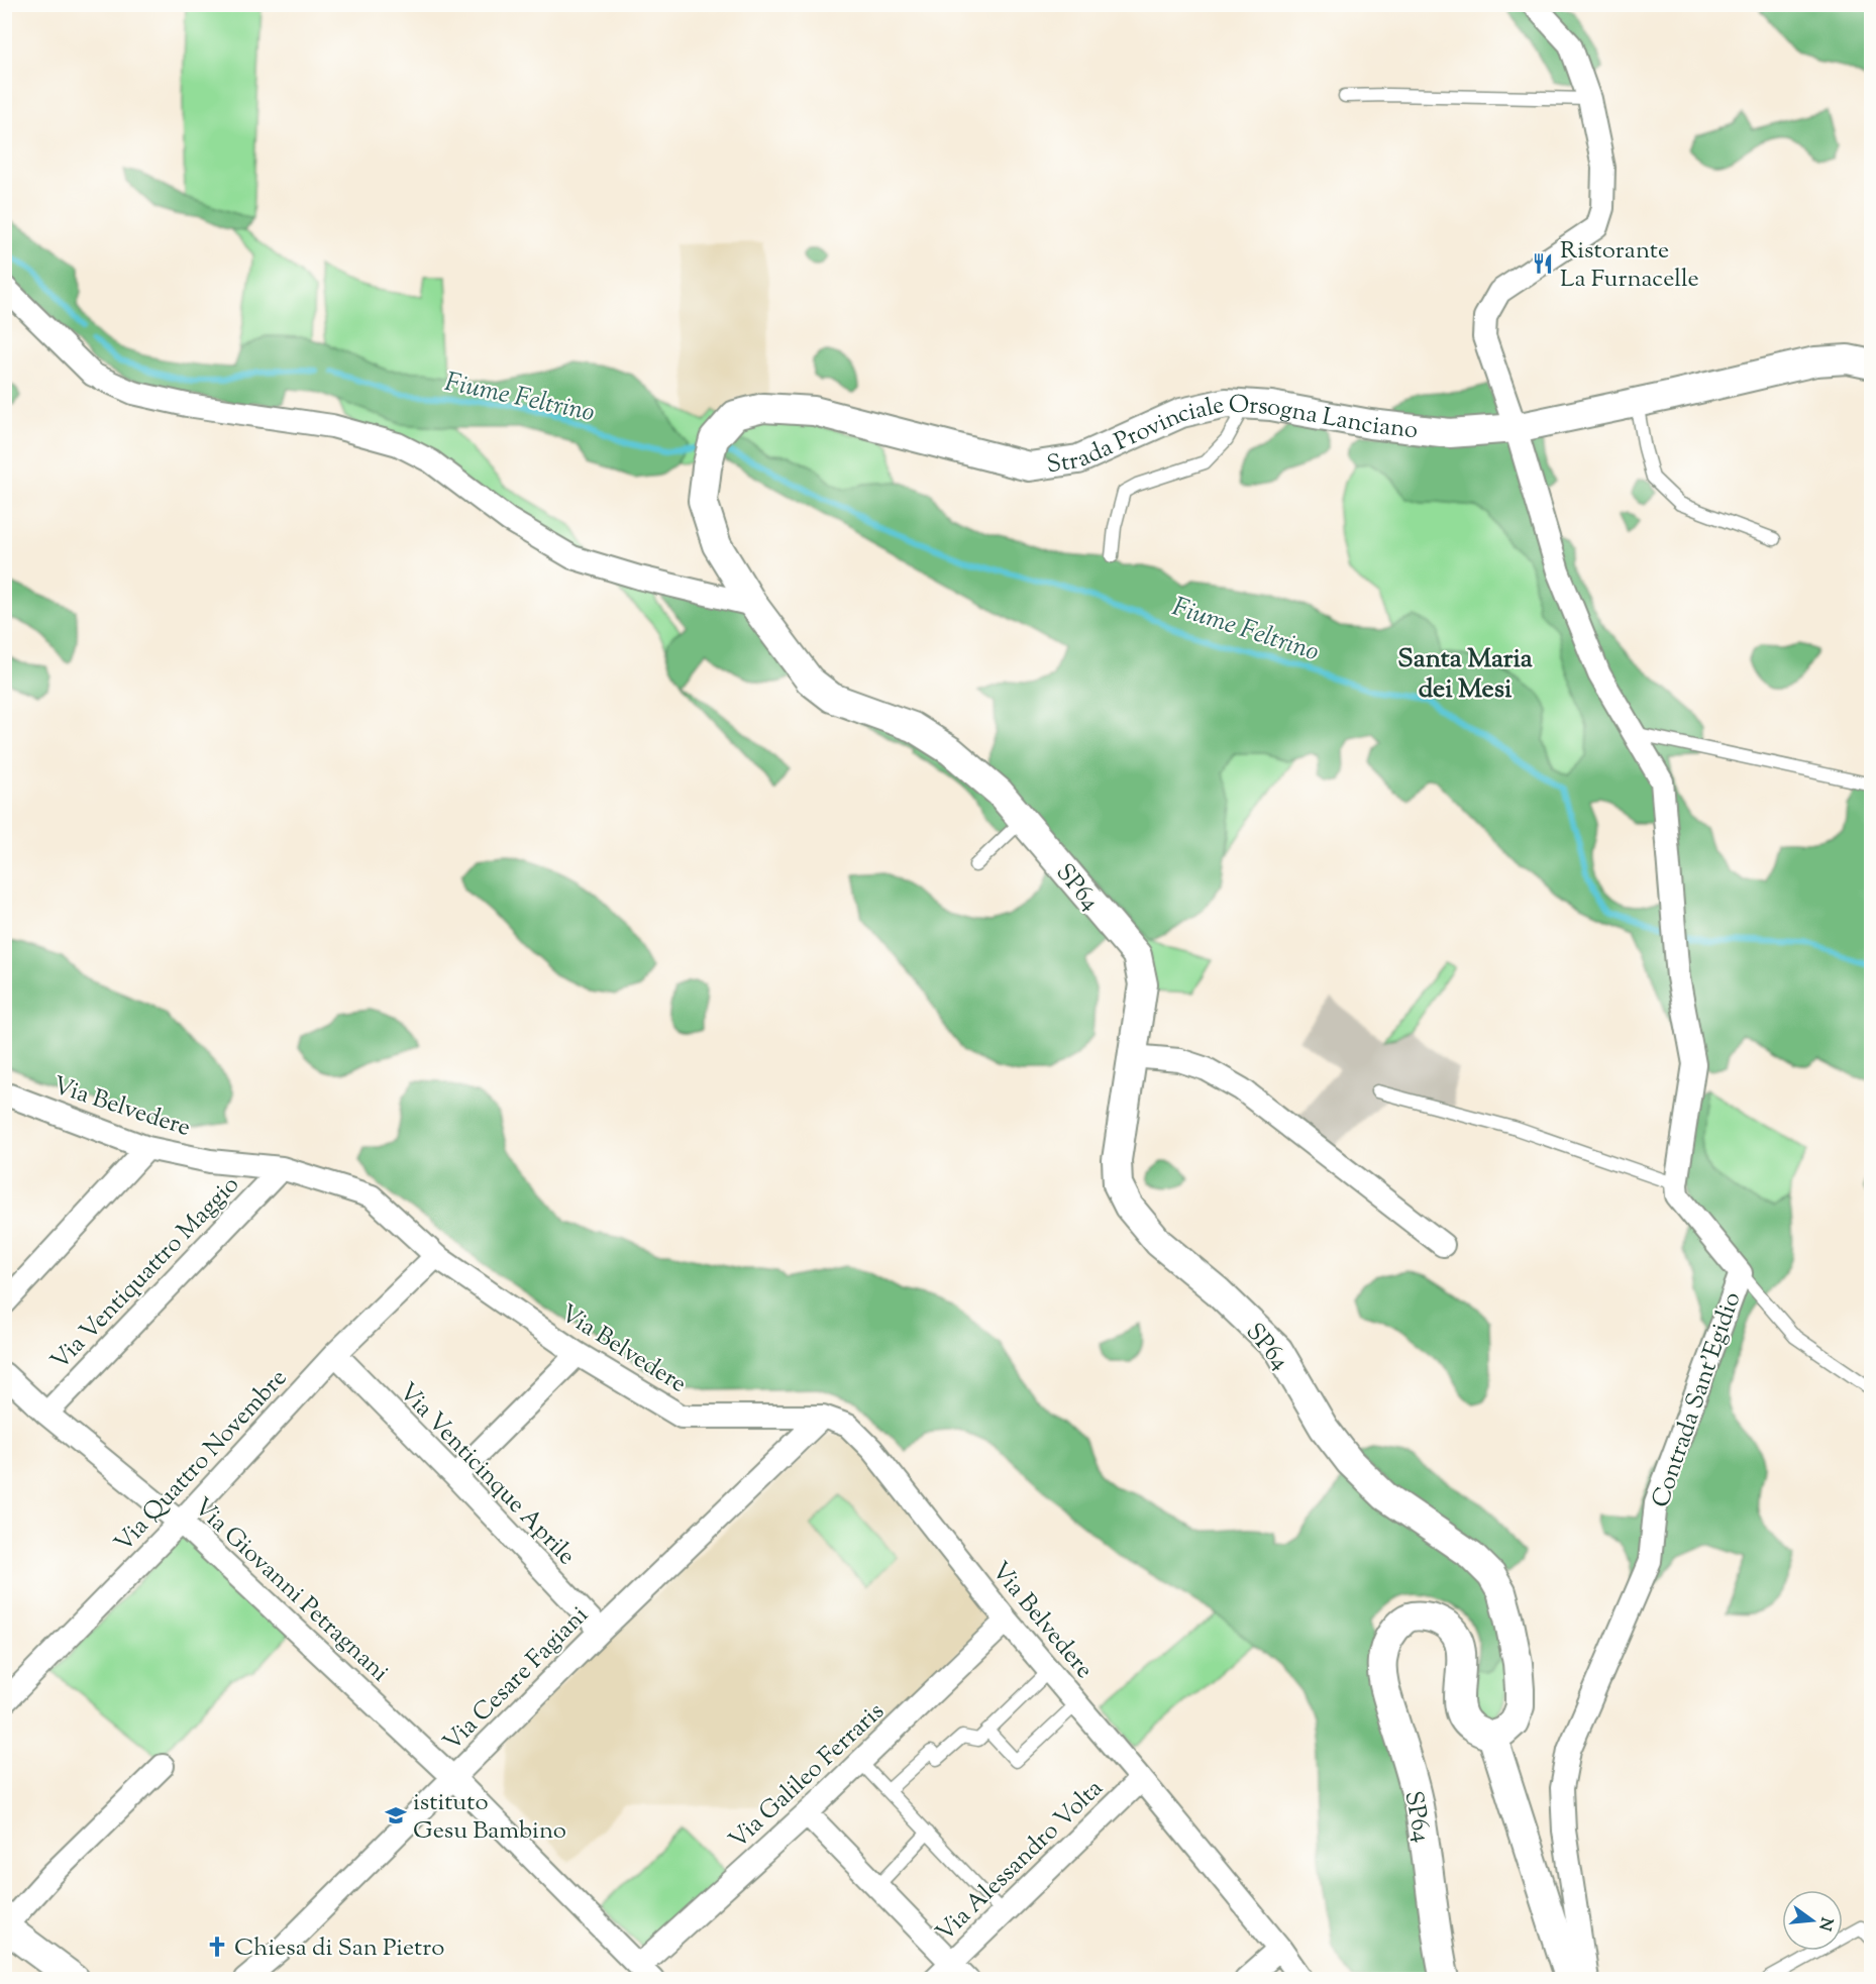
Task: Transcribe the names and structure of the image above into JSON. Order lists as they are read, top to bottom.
{
  "streets": {
    "street": [
      "Strada Provinciale Orsogna Lanciano",
      "SP64",
      "Via Belvedere",
      "Via Ventiquattro Maggio",
      "Contrada Sant'Egidio",
      "Via Quattro Novembre",
      "Via Venticinque Aprile",
      "Via Giovanni Petragnani",
      "Via Cesare Fagiani",
      "Via Galileo Ferraris",
      "Via Alessandro Volta"
    ]
  },
  "crossings": [
    ["Strada Provinciale Orsogna Lanciano", "SP64"],
    ["Via Belvedere", "Via Ventiquattro Maggio"],
    ["Via Belvedere", "Via Quattro Novembre"],
    ["Via Belvedere", "Via Cesare Fagiani"],
    ["Via Belvedere", "Via Galileo Ferraris"],
    ["Via Belvedere", "Via Alessandro Volta"],
    ["Via Ventiquattro Maggio", "Via Giovanni Petragnani"],
    ["Via Quattro Novembre", "Via Venticinque Aprile"],
    ["Via Quattro Novembre", "Via Giovanni Petragnani"],
    ["Via Venticinque Aprile", "Via Cesare Fagiani"],
    ["Via Giovanni Petragnani", "Via Cesare Fagiani"],
    ["Via Giovanni Petragnani", "Via Galileo Ferraris"]
  ],
  "districts": ["Santa Maria dei Mesi"],
  "water": ["Fiume Feltrino"],
  "places": {
    "restaurant": ["Ristorante La Furnacelle"],
    "school or university": ["istituto Gesu Bambino"],
    "church": ["Chiesa di San Pietro"]
  },
  "north": "right"
}
